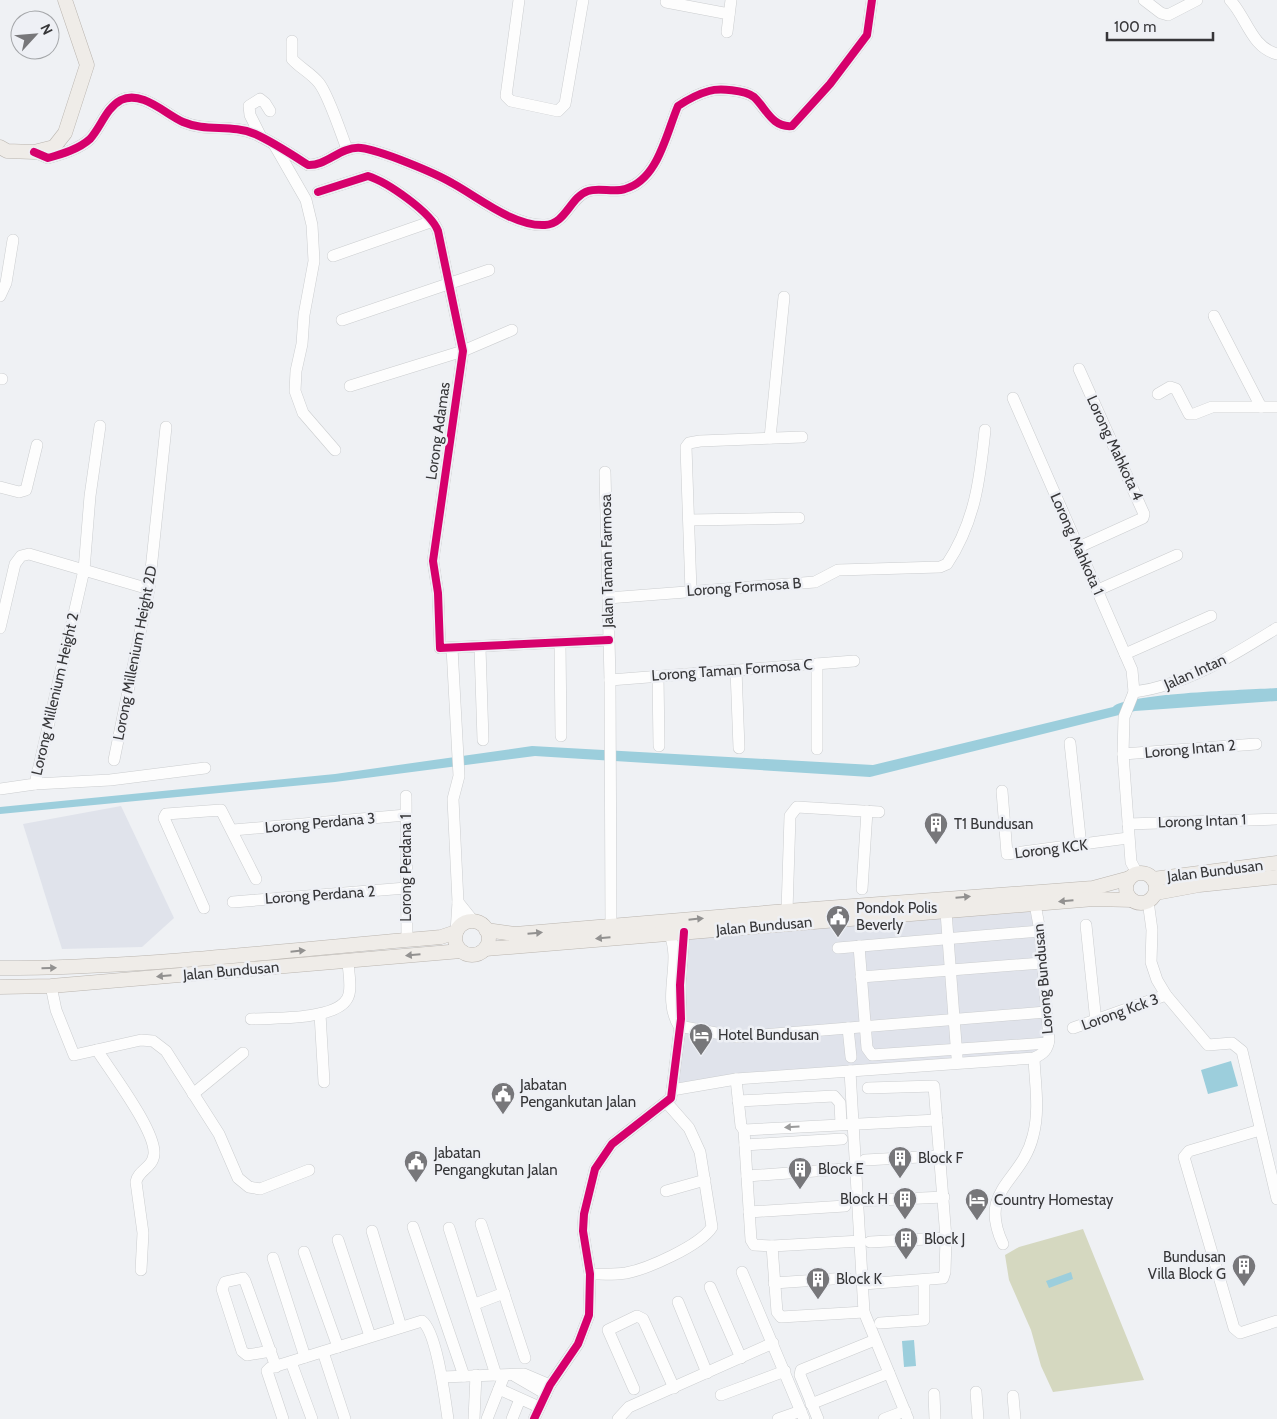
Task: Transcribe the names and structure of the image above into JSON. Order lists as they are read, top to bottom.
{
  "streets": {
    "main road": ["Jalan Bundusan"],
    "street": [
      "Lorong Adamas",
      "Lorong Mahkota 4",
      "Lorong Mahkota 1",
      "Jalan Taman Farmosa",
      "Lorong Formosa B",
      "Lorong Millenium Height 2D",
      "Lorong Taman Formosa C",
      "Jalan Intan",
      "Lorong Millenium Height 2",
      "Lorong Intan 2",
      "Lorong Intan 1",
      "Lorong Perdana 3",
      "Lorong KCK",
      "Lorong Perdana 1",
      "Lorong Perdana 2",
      "Lorong Bundusan",
      "Lorong Kck 3"
    ]
  },
  "crossings": [
    ["Lorong Mahkota 4", "Lorong Mahkota 1"],
    ["Lorong Mahkota 1", "Jalan Intan"],
    ["Jalan Taman Farmosa", "Lorong Formosa B"],
    ["Jalan Taman Farmosa", "Lorong Taman Formosa C"],
    ["Jalan Taman Farmosa", "Jalan Bundusan"],
    ["Lorong Perdana 3", "Lorong Perdana 1"],
    ["Lorong Perdana 1", "Jalan Bundusan"],
    ["Lorong Perdana 1", "Lorong Perdana 2"],
    ["Jalan Bundusan", "Lorong Bundusan"]
  ],
  "places": {
    "building": [
      "T1 Bundusan",
      "Block F",
      "Block E",
      "Block H",
      "Block J",
      "Bundusan Villa Block G",
      "Block K"
    ],
    "public building": ["Pondok Polis Beverly", "Jabatan Pengankutan Jalan", "Jabatan Pengangkutan Jalan"],
    "hotel": ["Hotel Bundusan", "Country Homestay"]
  },
  "scale_bar": "100 m",
  "north": "top right"
}
